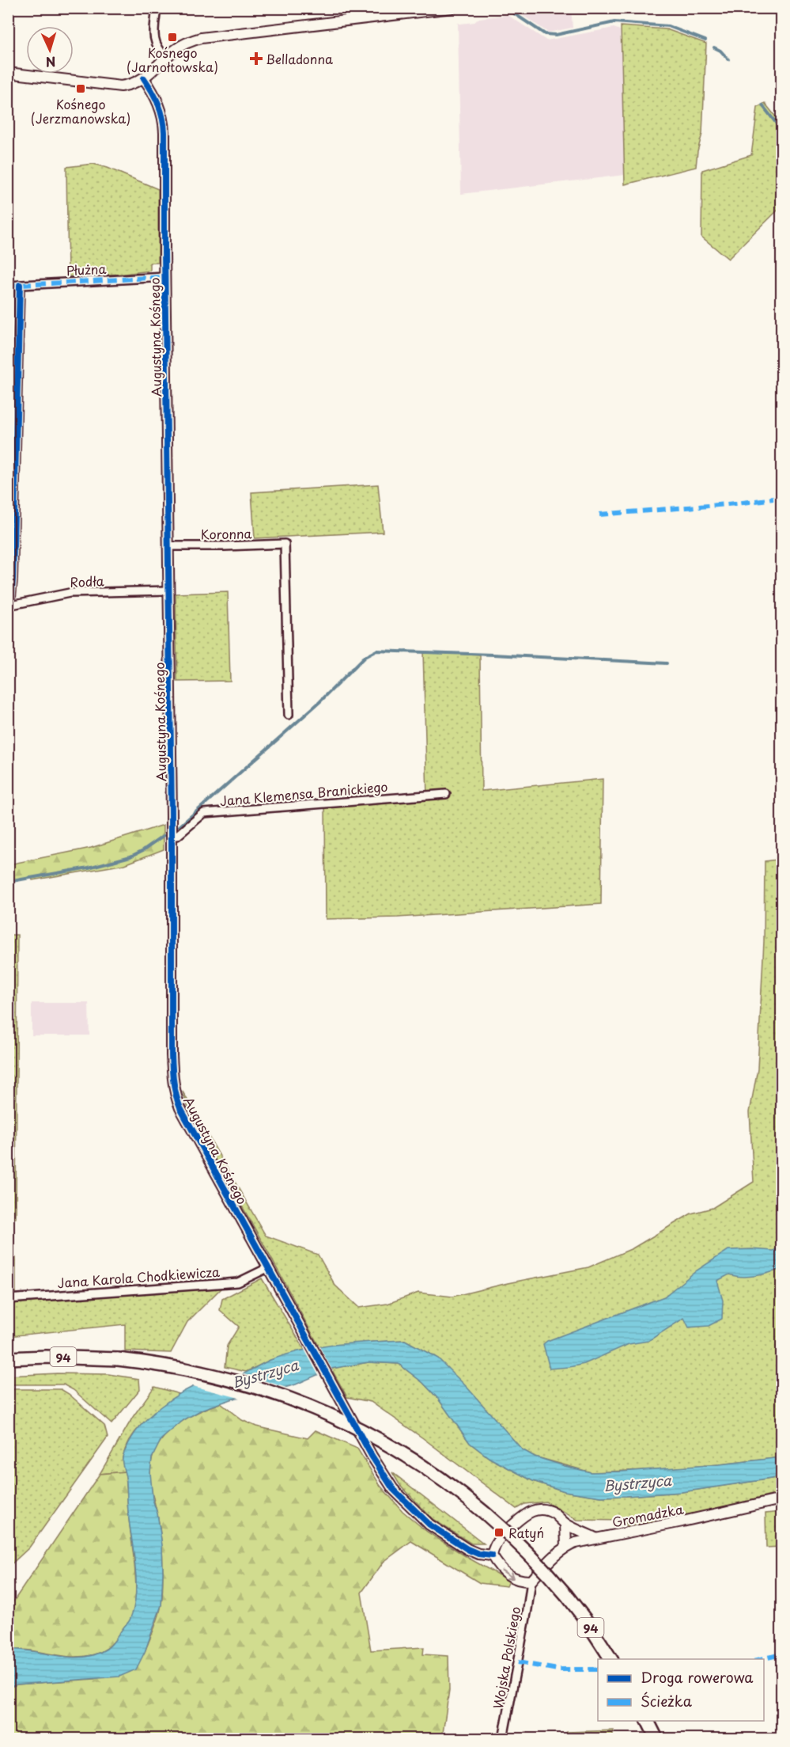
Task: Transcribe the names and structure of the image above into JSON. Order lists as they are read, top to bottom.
{
  "streets": {
    "main road": ["94"],
    "street": [
      "Płużna",
      "Augustyna Kośnego",
      "Koronna",
      "Rodła",
      "Jana Klemensa Branickiego",
      "Jana Karola Chodkiewicza",
      "Gromadzka",
      "Wojska Polskiego"
    ]
  },
  "crossings": [
    ["Płużna", "Augustyna Kośnego"],
    ["Augustyna Kośnego", "Koronna"],
    ["Augustyna Kośnego", "Rodła"],
    ["Augustyna Kośnego", "Jana Klemensa Branickiego"],
    ["Augustyna Kośnego", "Jana Karola Chodkiewicza"],
    ["Augustyna Kośnego", "Gromadzka"],
    ["Augustyna Kośnego", "Wojska Polskiego"],
    ["Gromadzka", "Wojska Polskiego"]
  ],
  "water": ["Bystrzyca"],
  "places": {
    "transit": ["Kośnego (Jarnołtowska)", "Kośnego (Jerzmanowska)", "Ratyń"],
    "health": ["Belladonna"]
  },
  "legend": ["Droga rowerowa", "Ścieżka"],
  "north": "bottom"
}
